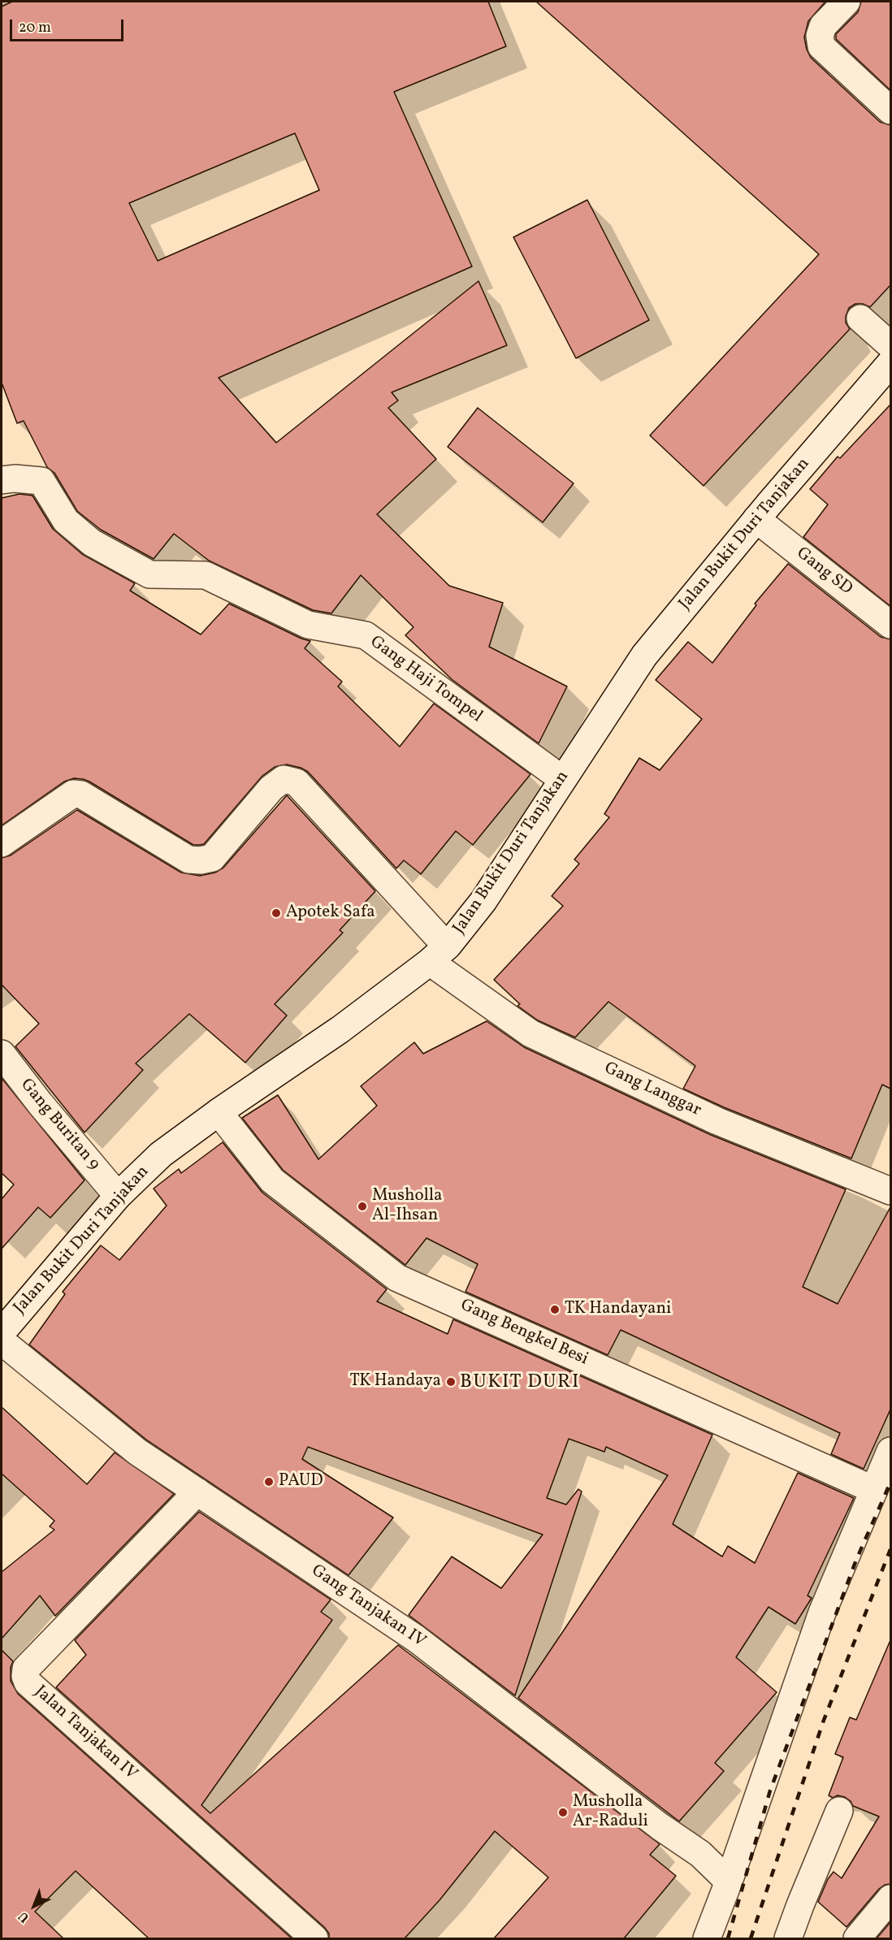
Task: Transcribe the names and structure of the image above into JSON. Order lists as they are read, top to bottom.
{
  "streets": {
    "street": [
      "Jalan Bukit Duri Tanjakan",
      "Gang SD",
      "Gang Haji Tompel",
      "Gang Langgar",
      "Gang Buritan 9",
      "Gang Bengkel Besi",
      "Gang Tanjakan IV",
      "Jalan Tanjakan IV"
    ]
  },
  "crossings": [
    ["Jalan Bukit Duri Tanjakan", "Gang SD"],
    ["Jalan Bukit Duri Tanjakan", "Gang Haji Tompel"],
    ["Jalan Bukit Duri Tanjakan", "Gang Langgar"],
    ["Jalan Bukit Duri Tanjakan", "Gang Buritan 9"],
    ["Jalan Bukit Duri Tanjakan", "Gang Bengkel Besi"],
    ["Gang Tanjakan IV", "Jalan Tanjakan IV"]
  ],
  "districts": ["BUKIT DURI"],
  "places": [
    "Apotek Safa",
    "Musholla Al-Ihsan",
    "TK Handayani",
    "TK Handaya",
    "PAUD",
    "Musholla Ar-Raduli"
  ],
  "scale_bar": "20 m",
  "north": "bottom left"
}
